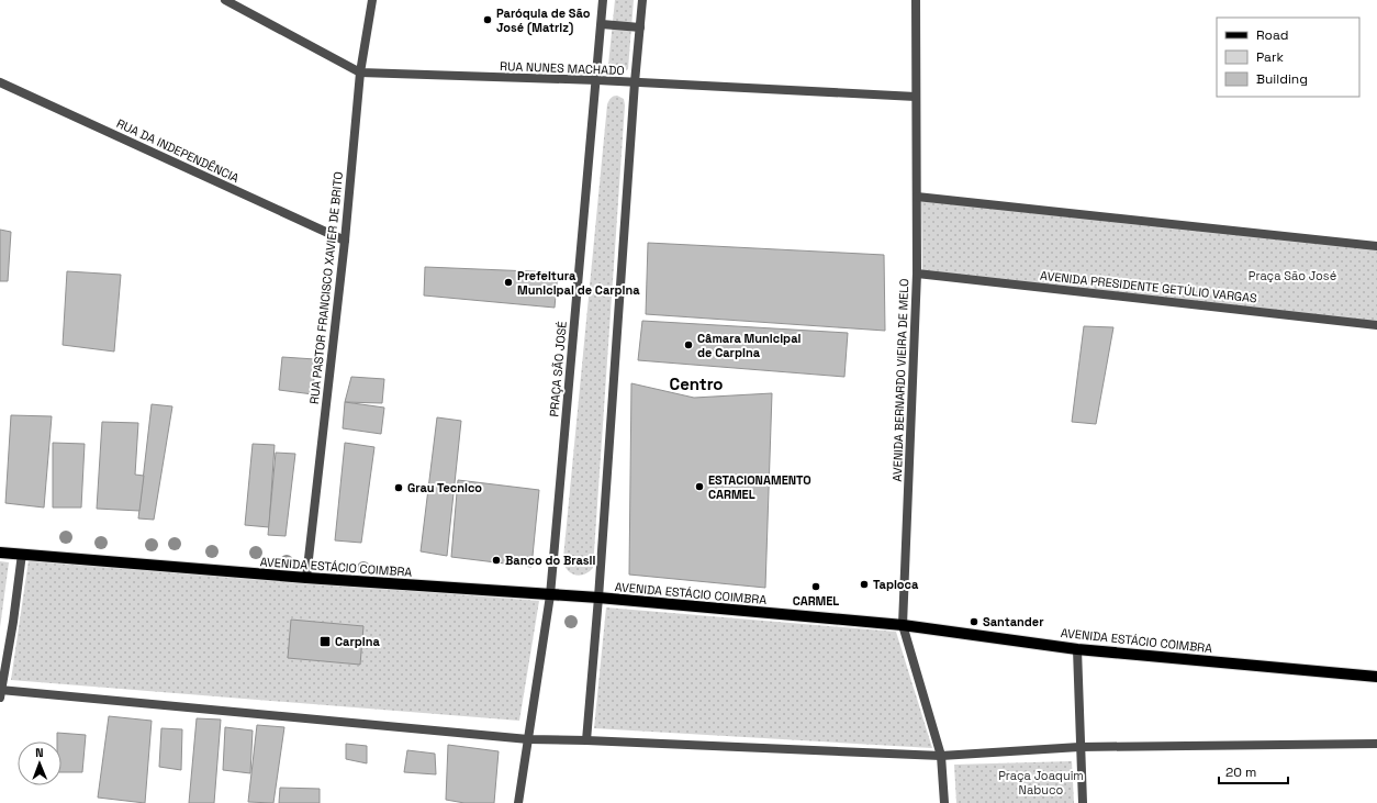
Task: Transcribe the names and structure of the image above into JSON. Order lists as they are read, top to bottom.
{
  "streets": {
    "main road": ["AVENIDA ESTÁCIO COIMBRA"],
    "street": [
      "RUA NUNES MACHADO",
      "RUA DA INDEPENDÊNCIA",
      "AVENIDA PRESIDENTE GETÚLIO VARGAS",
      "RUA PASTOR FRANCISCO XAVIER DE BRITO",
      "PRAÇA SÃO JOSÉ",
      "AVENIDA BERNARDO VIEIRA DE MELO"
    ]
  },
  "crossings": [
    ["RUA NUNES MACHADO", "RUA PASTOR FRANCISCO XAVIER DE BRITO"],
    ["RUA NUNES MACHADO", "PRAÇA SÃO JOSÉ"],
    ["RUA NUNES MACHADO", "AVENIDA BERNARDO VIEIRA DE MELO"],
    ["RUA DA INDEPENDÊNCIA", "RUA PASTOR FRANCISCO XAVIER DE BRITO"],
    ["AVENIDA PRESIDENTE GETÚLIO VARGAS", "AVENIDA BERNARDO VIEIRA DE MELO"],
    ["RUA PASTOR FRANCISCO XAVIER DE BRITO", "AVENIDA ESTÁCIO COIMBRA"],
    ["PRAÇA SÃO JOSÉ", "AVENIDA ESTÁCIO COIMBRA"],
    ["AVENIDA BERNARDO VIEIRA DE MELO", "AVENIDA ESTÁCIO COIMBRA"]
  ],
  "districts": ["Centro"],
  "parks": ["Praça São José", "Praça Joaquim Nabuco"],
  "places": {
    "other": [
      "Paróquia de São José (Matriz)",
      "Prefeitura Municipal de Carpina",
      "Câmara Municipal de Carpina",
      "ESTACIONAMENTO CARMEL",
      "Grau Tecnico",
      "Banco do Brasil",
      "Tapioca",
      "CARMEL",
      "Santander"
    ],
    "transit": ["Carpina"]
  },
  "legend": ["Road", "Park", "Building"],
  "scale_bar": "20 m",
  "north": "top"
}
